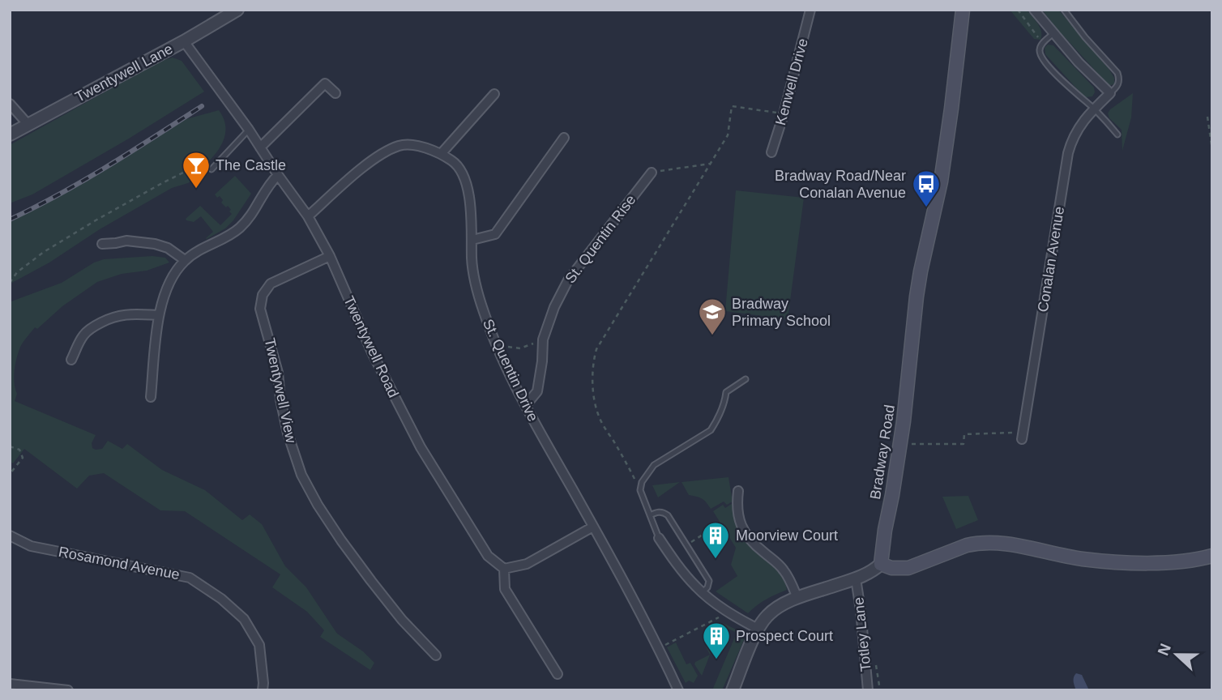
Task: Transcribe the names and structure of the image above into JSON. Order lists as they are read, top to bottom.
{
  "streets": {
    "main road": ["Bradway Road"],
    "street": [
      "Twentywell Lane",
      "Kenwell Drive",
      "St. Quentin Rise",
      "Conalan Avenue",
      "Twentywell Road",
      "St. Quentin Drive",
      "Twentywell View",
      "Rosamond Avenue",
      "Totley Lane"
    ]
  },
  "crossings": [
    ["Twentywell Lane", "Twentywell Road"],
    ["St. Quentin Rise", "St. Quentin Drive"],
    ["Twentywell Road", "St. Quentin Drive"],
    ["Twentywell Road", "Twentywell View"]
  ],
  "places": {
    "bar": ["The Castle"],
    "bus stop": ["Bradway Road/Near Conalan Avenue"],
    "school or university": ["Bradway Primary School"],
    "building": ["Moorview Court", "Prospect Court"]
  },
  "north": "left"
}
